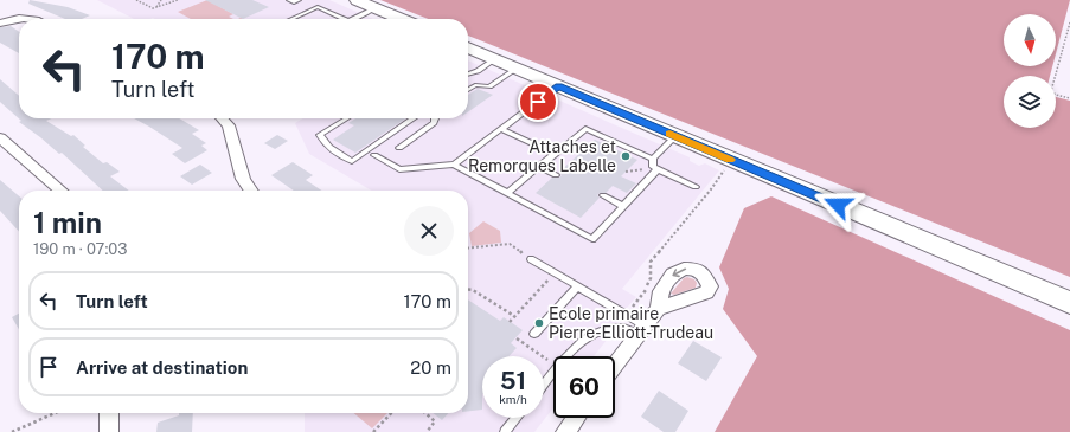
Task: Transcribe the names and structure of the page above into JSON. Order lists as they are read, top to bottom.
{
  "places": ["Attaches et Remorques Labelle", "Ecole primaire Pierre-Elliott-Trudeau"],
  "north": "bottom",
  "page": {
    "turn": ["170 m", "Turn left"],
    "heading": ["1 min", "190 m · 07:03"],
    "list": [
      {
        "name": "Turn left",
        "value": "170 m"
      },
      {
        "name": "Arrive at destination",
        "value": "20 m"
      }
    ],
    "speed": "51 km/h",
    "limit": "60"
  }
}
